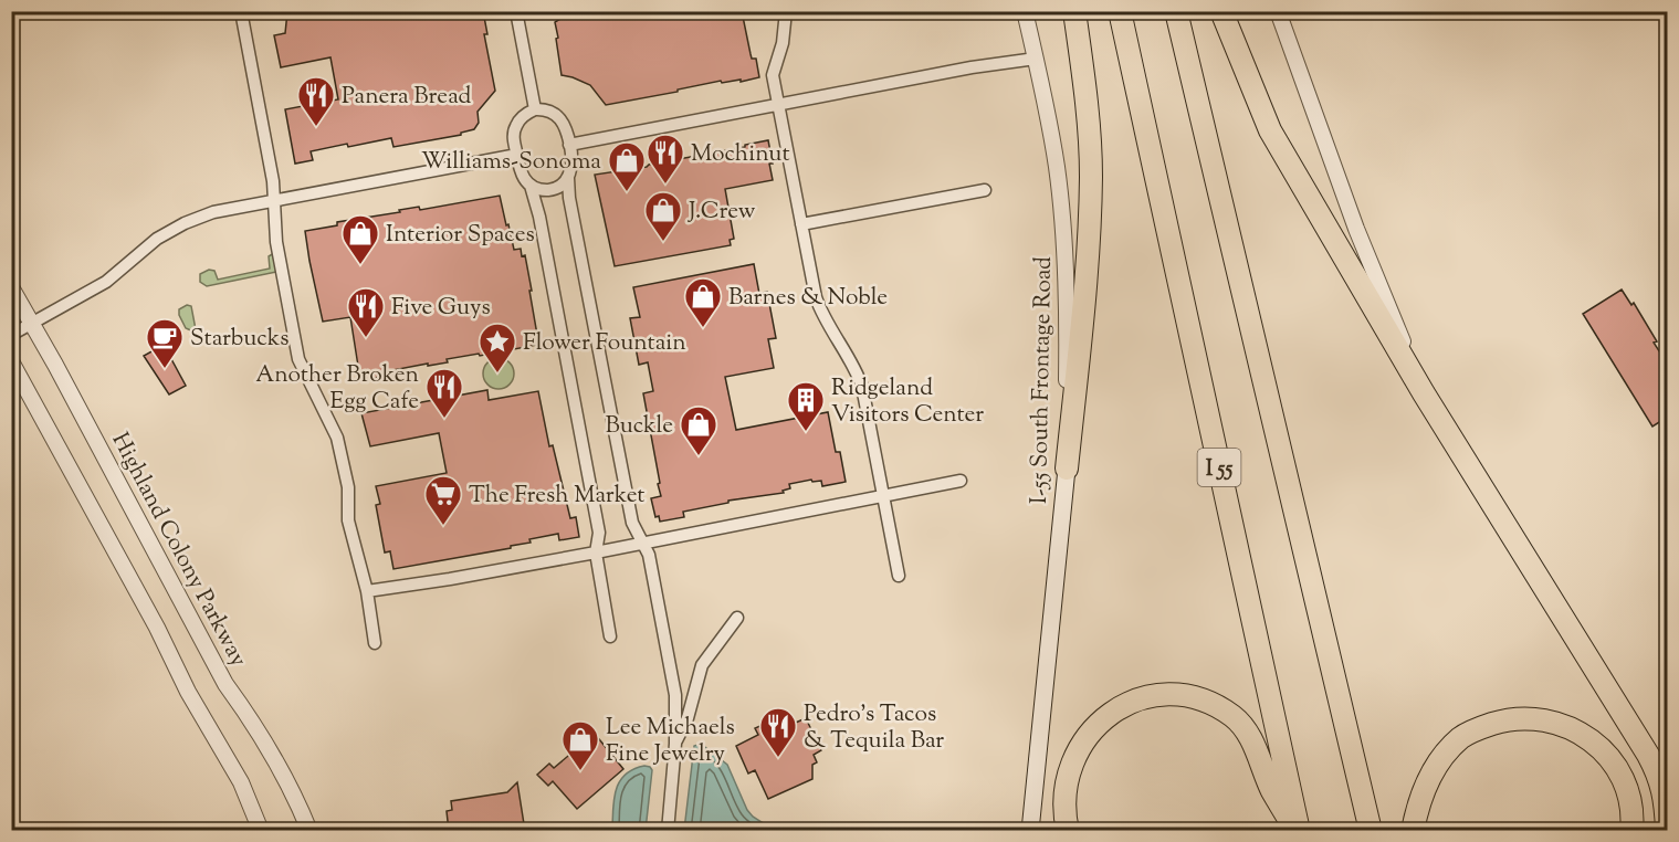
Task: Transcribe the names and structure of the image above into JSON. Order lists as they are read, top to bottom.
{
  "streets": {
    "highway": ["I 55"],
    "main road": ["I-55 South Frontage Road"],
    "street": ["Highland Colony Parkway"]
  },
  "places": {
    "restaurant": [
      "Panera Bread",
      "Mochinut",
      "Five Guys",
      "Another Broken Egg Cafe",
      "Pedro's Tacos & Tequila Bar"
    ],
    "shop": [
      "Williams-Sonoma",
      "J.Crew",
      "Interior Spaces",
      "Barnes & Noble",
      "Buckle",
      "Lee Michaels Fine Jewelry"
    ],
    "cafe": ["Starbucks"],
    "place": ["Flower Fountain"],
    "building": ["Ridgeland Visitors Center"],
    "supermarket": ["The Fresh Market"]
  }
}
